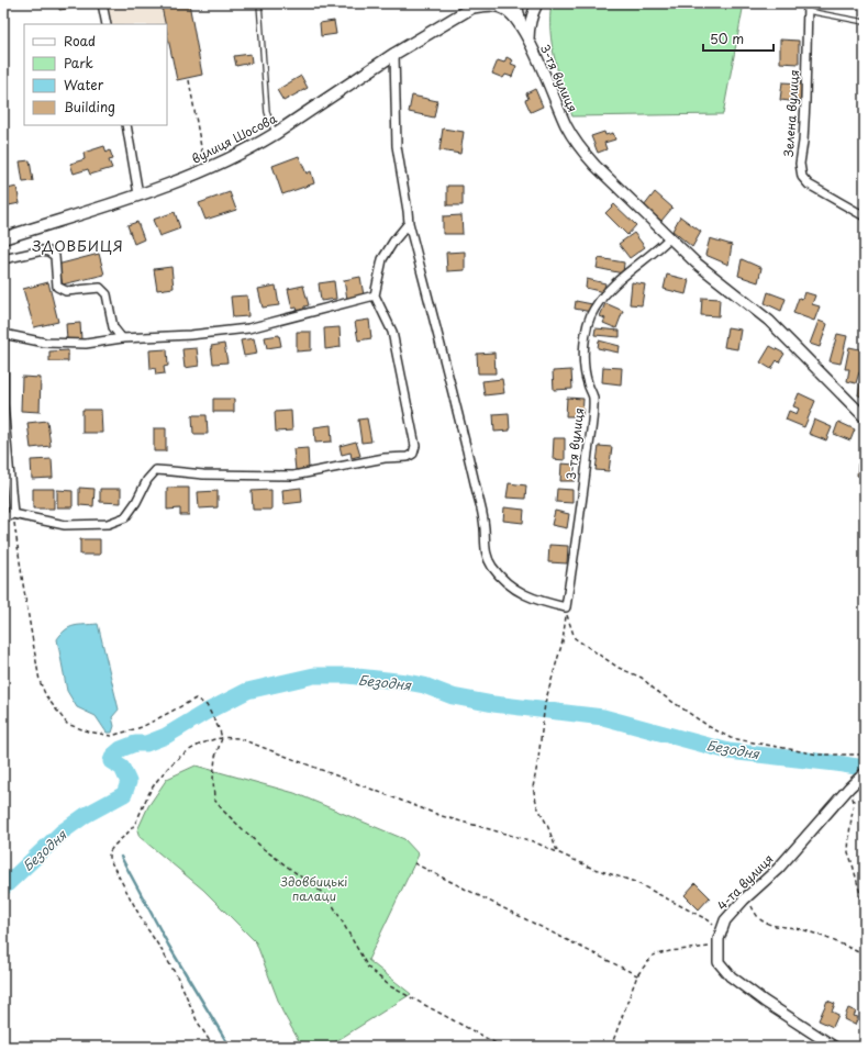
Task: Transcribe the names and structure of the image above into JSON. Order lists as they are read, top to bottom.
{
  "streets": {
    "main road": ["вулиця Шосова"],
    "street": ["3-тя вулиця", "Зелена вулиця", "4-та вулиця"]
  },
  "crossings": [
    ["3-тя вулиця", "вулиця Шосова"]
  ],
  "districts": ["ЗДОВБИЦЯ"],
  "water": ["Безодня"],
  "parks": ["Здовбицькі палаци"],
  "legend": [
    "Road",
    "Park",
    "Water",
    "Building"
  ],
  "scale_bar": "50 m"
}
